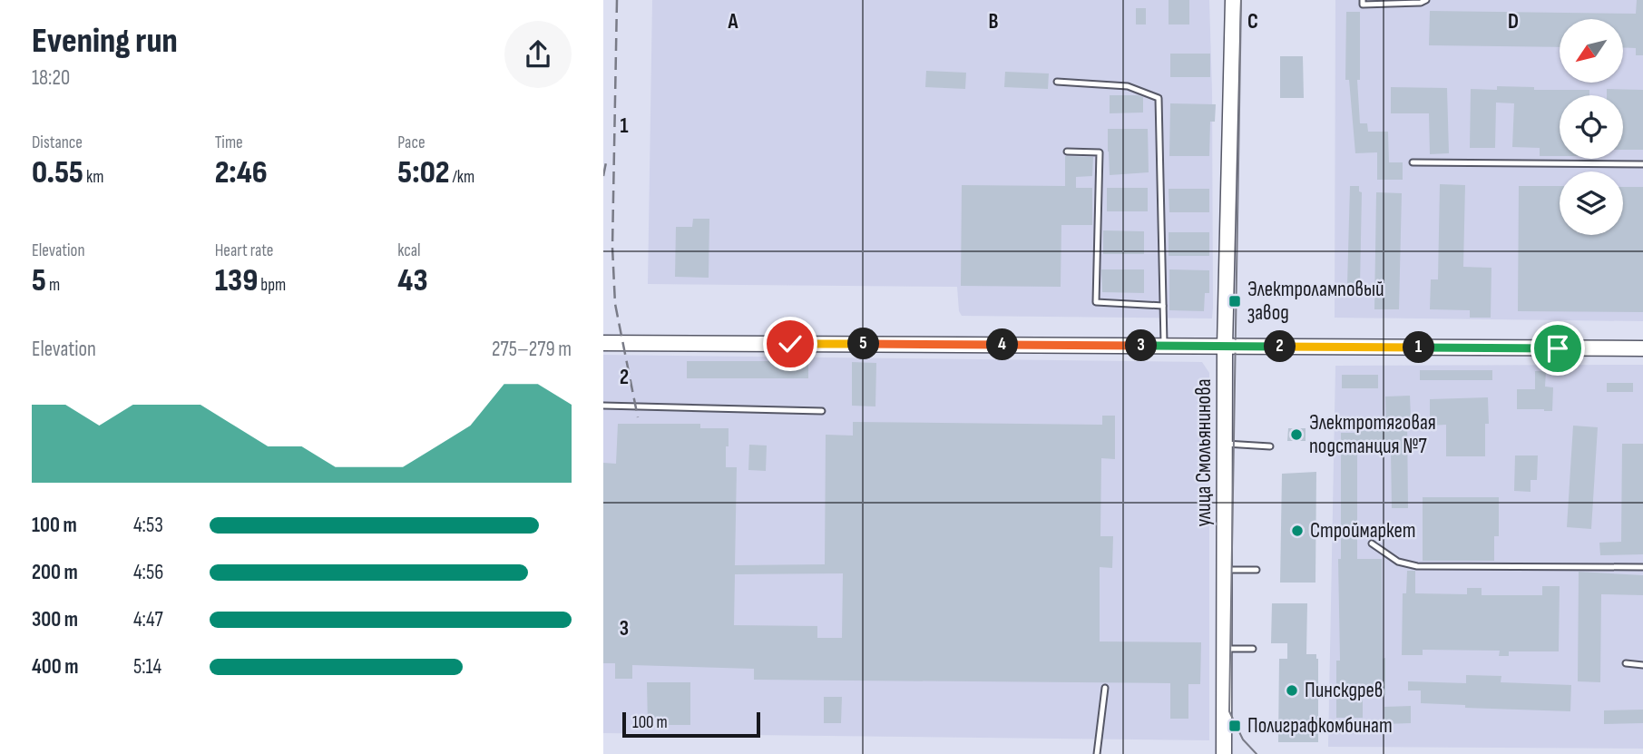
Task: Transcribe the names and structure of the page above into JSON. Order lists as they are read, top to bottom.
{
  "streets": {
    "street": ["улица Смольянинова"]
  },
  "places": {
    "transit": ["Электроламповый завод", "Полиграфкомбинат"],
    "other": ["Электротяговая подстанция №7", "Строймаркет", "Пинскдрев"]
  },
  "scale_bar": "100 m",
  "north": "bottom left",
  "page": {
    "heading": ["Evening run", "18:20"],
    "stats": [
      ["Distance", "0.55 km"],
      ["Time", "2:46"],
      ["Pace", "5:02 /km"],
      ["Elevation", "5 m"],
      ["Heart rate", "139 bpm"],
      ["kcal", "43"]
    ],
    "chart": ["Elevation", "275–279 m"],
    "pins": [
      "5",
      "4",
      "3",
      "2",
      "1"
    ],
    "list": [
      {
        "name": "100 m",
        "note": "4:53"
      },
      {
        "name": "200 m",
        "note": "4:56"
      },
      {
        "name": "300 m",
        "note": "4:47"
      },
      {
        "name": "400 m",
        "note": "5:14"
      }
    ],
    "scale": "100 m"
  },
  "grid": {
    "columns": [
      "A",
      "B",
      "C",
      "D"
    ],
    "rows": ["1", "2", "3"]
  }
}
